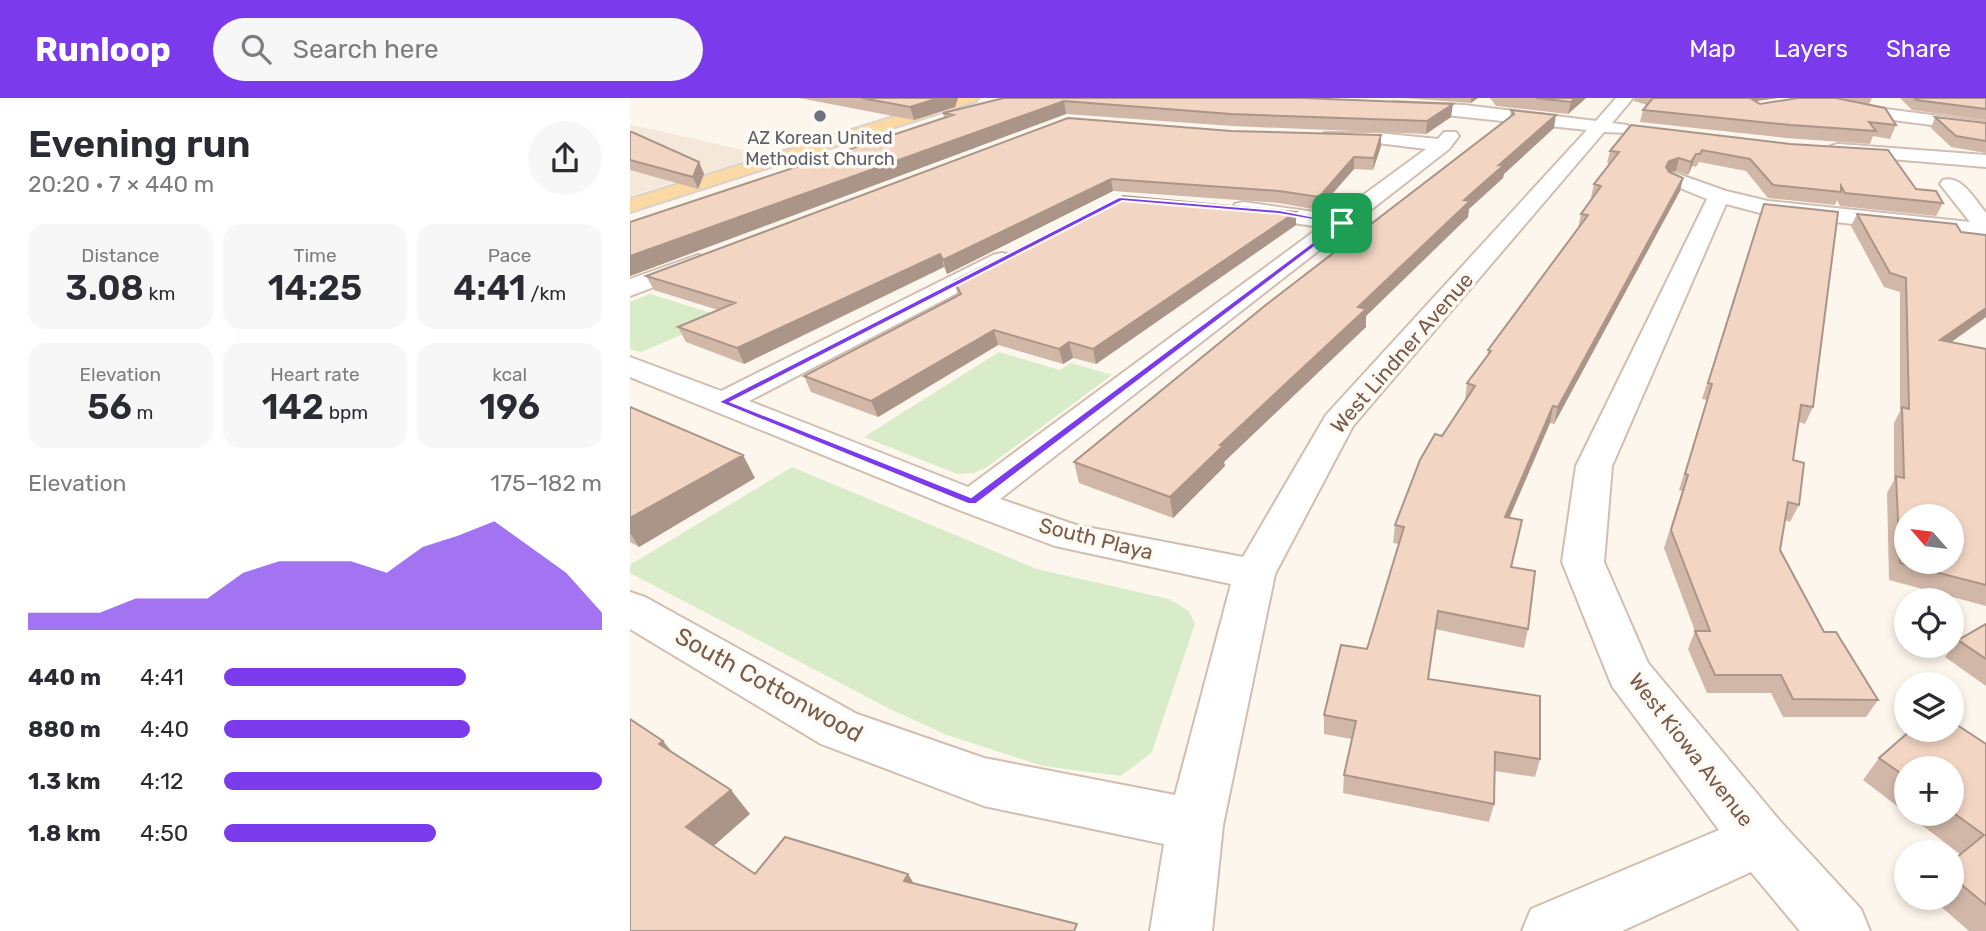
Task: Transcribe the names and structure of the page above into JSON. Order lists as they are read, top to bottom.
{
  "streets": {
    "street": [
      "West Lindner Avenue",
      "South Playa",
      "South Cottonwood",
      "West Kiowa Avenue"
    ]
  },
  "crossings": [
    ["West Lindner Avenue", "South Playa"],
    ["West Lindner Avenue", "South Cottonwood"]
  ],
  "places": ["AZ Korean United Methodist Church"],
  "north": "top left",
  "page": {
    "header": "Runloop",
    "search": "Search here",
    "nav": ["Map", "Layers", "Share"],
    "heading": ["Evening run", "20:20 · 7 × 440 m"],
    "stats": [
      ["Distance", "3.08 km"],
      ["Time", "14:25"],
      ["Pace", "4:41 /km"],
      ["Elevation", "56 m"],
      ["Heart rate", "142 bpm"],
      ["kcal", "196"]
    ],
    "chart": ["Elevation", "175–182 m"],
    "map_buttons": ["+", "−"],
    "list": [
      {
        "name": "440 m",
        "note": "4:41"
      },
      {
        "name": "880 m",
        "note": "4:40"
      },
      {
        "name": "1.3 km",
        "note": "4:12"
      },
      {
        "name": "1.8 km",
        "note": "4:50"
      }
    ]
  }
}
